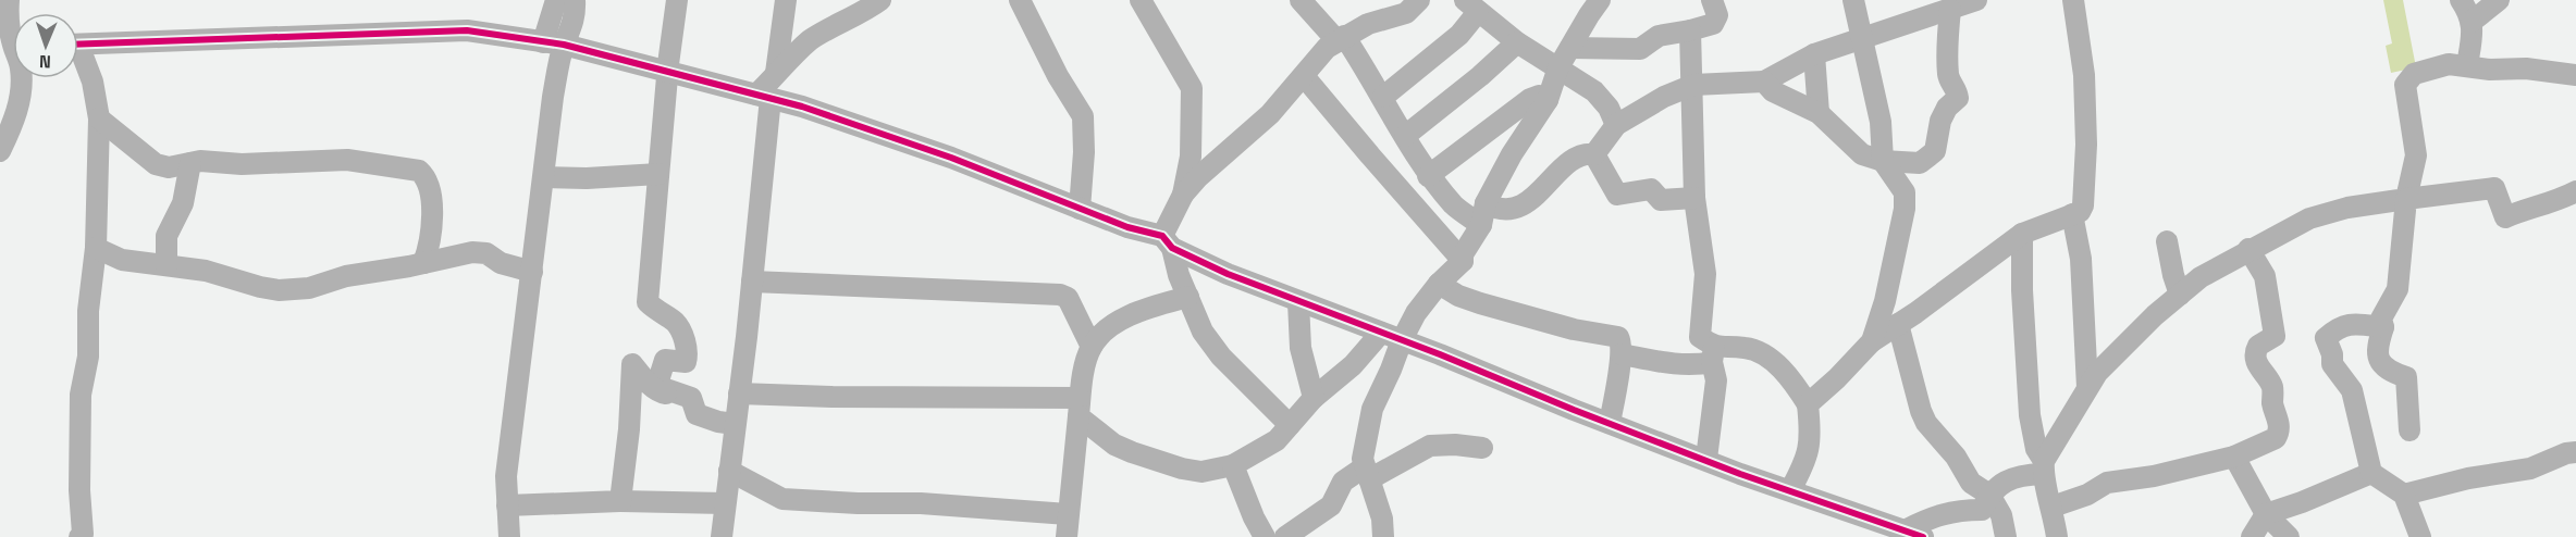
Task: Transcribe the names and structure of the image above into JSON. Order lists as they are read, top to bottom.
{
  "north": "bottom"
}
